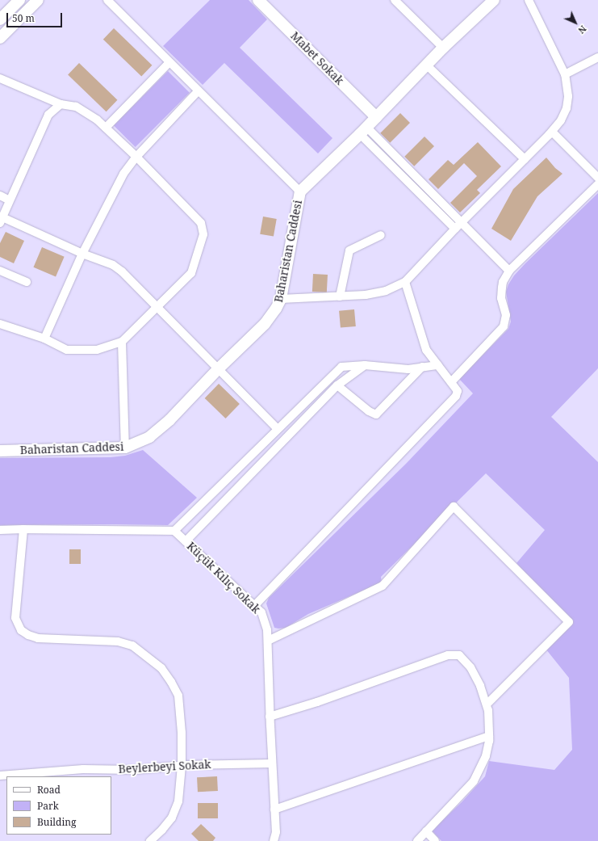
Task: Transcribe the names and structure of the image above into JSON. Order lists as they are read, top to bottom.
{
  "streets": {
    "street": [
      "Mabet Sokak",
      "Baharistan Caddesi",
      "Küçük Kılıç Sokak",
      "Beylerbeyi Sokak"
    ]
  },
  "crossings": [
    ["Mabet Sokak", "Baharistan Caddesi"],
    ["Küçük Kılıç Sokak", "Beylerbeyi Sokak"]
  ],
  "legend": ["Road", "Park", "Building"],
  "scale_bar": "50 m",
  "north": "bottom right"
}
